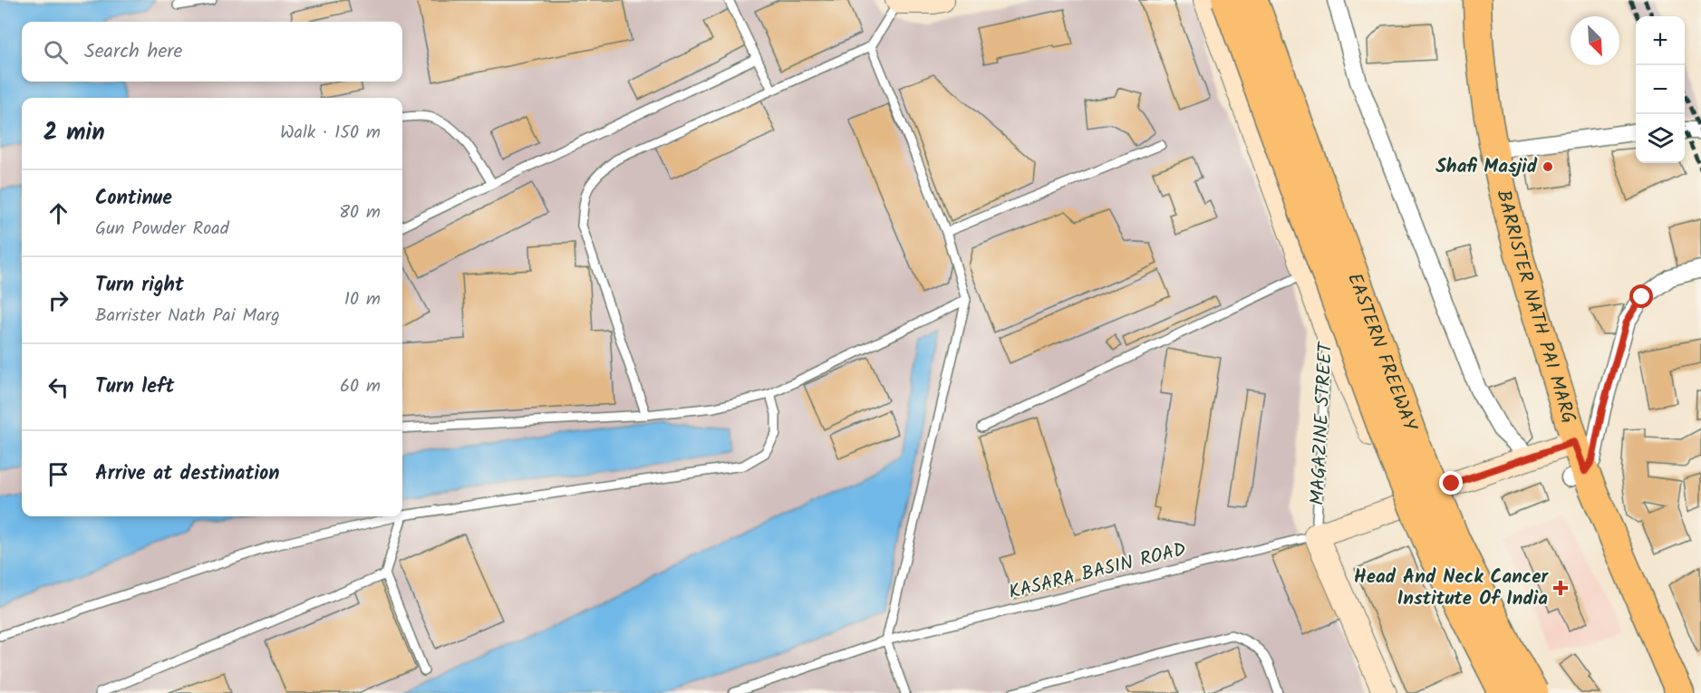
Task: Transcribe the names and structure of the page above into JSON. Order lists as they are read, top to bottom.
{
  "streets": {
    "highway": ["EASTERN FREEWAY"],
    "main road": ["BARRISTER NATH PAI MARG"],
    "street": ["MAGAZINE STREET"],
    "lane": ["KASARA BASIN ROAD"]
  },
  "crossings": [
    ["MAGAZINE STREET", "KASARA BASIN ROAD"]
  ],
  "places": {
    "other": ["Shafi Masjid"],
    "health": ["Head And Neck Cancer Institute Of India"]
  },
  "north": "bottom right",
  "page": {
    "map_buttons": ["+", "−"],
    "search": "Search here",
    "heading": ["2 min", "Walk · 150 m"],
    "list": [
      ["Continue", "Gun Powder Road", "80 m"],
      ["Turn right", "Barrister Nath Pai Marg", "10 m"],
      ["Turn left", "60 m"],
      "Arrive at destination"
    ]
  }
}
